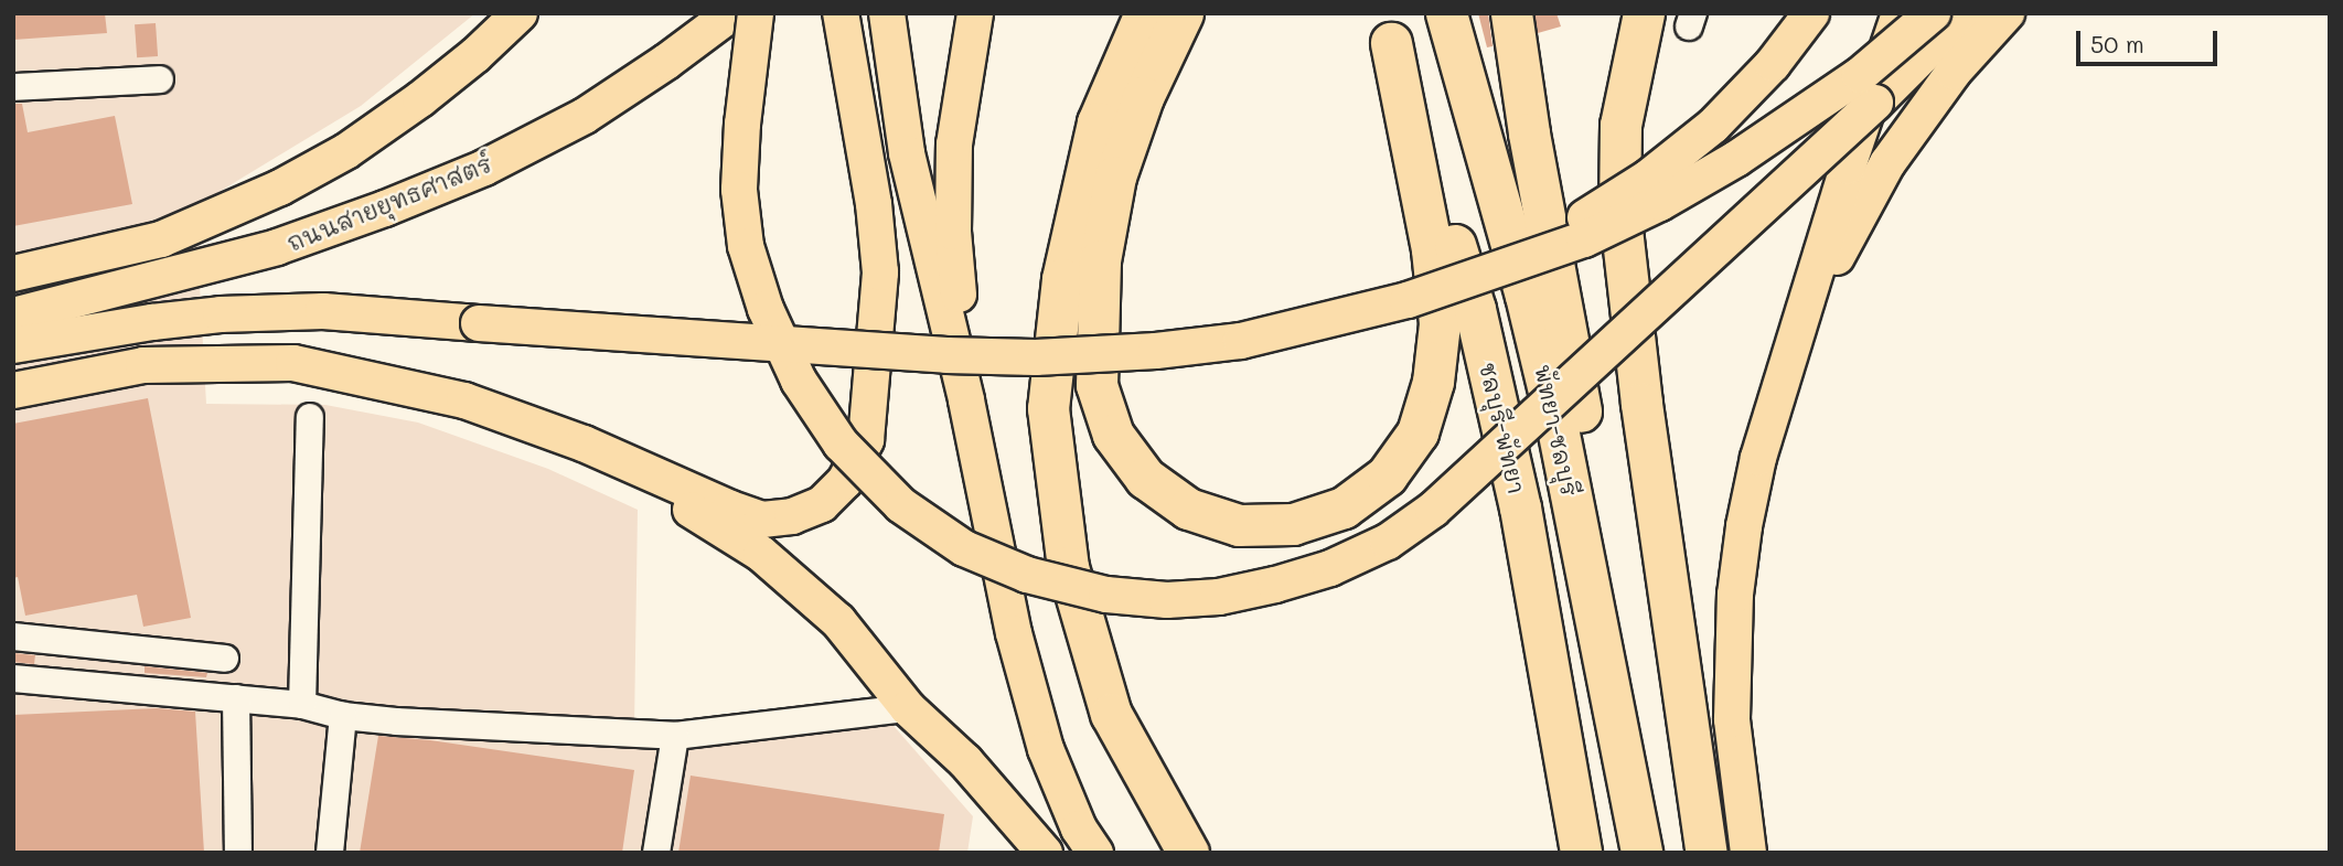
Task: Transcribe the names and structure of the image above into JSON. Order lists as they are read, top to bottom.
{
  "streets": {
    "highway": ["ชลบุรี-พัทยา", "พัทยา-ชลบุรี"],
    "main road": ["ถนนสายยุทธศาสตร์"]
  },
  "scale_bar": "50 m"
}
